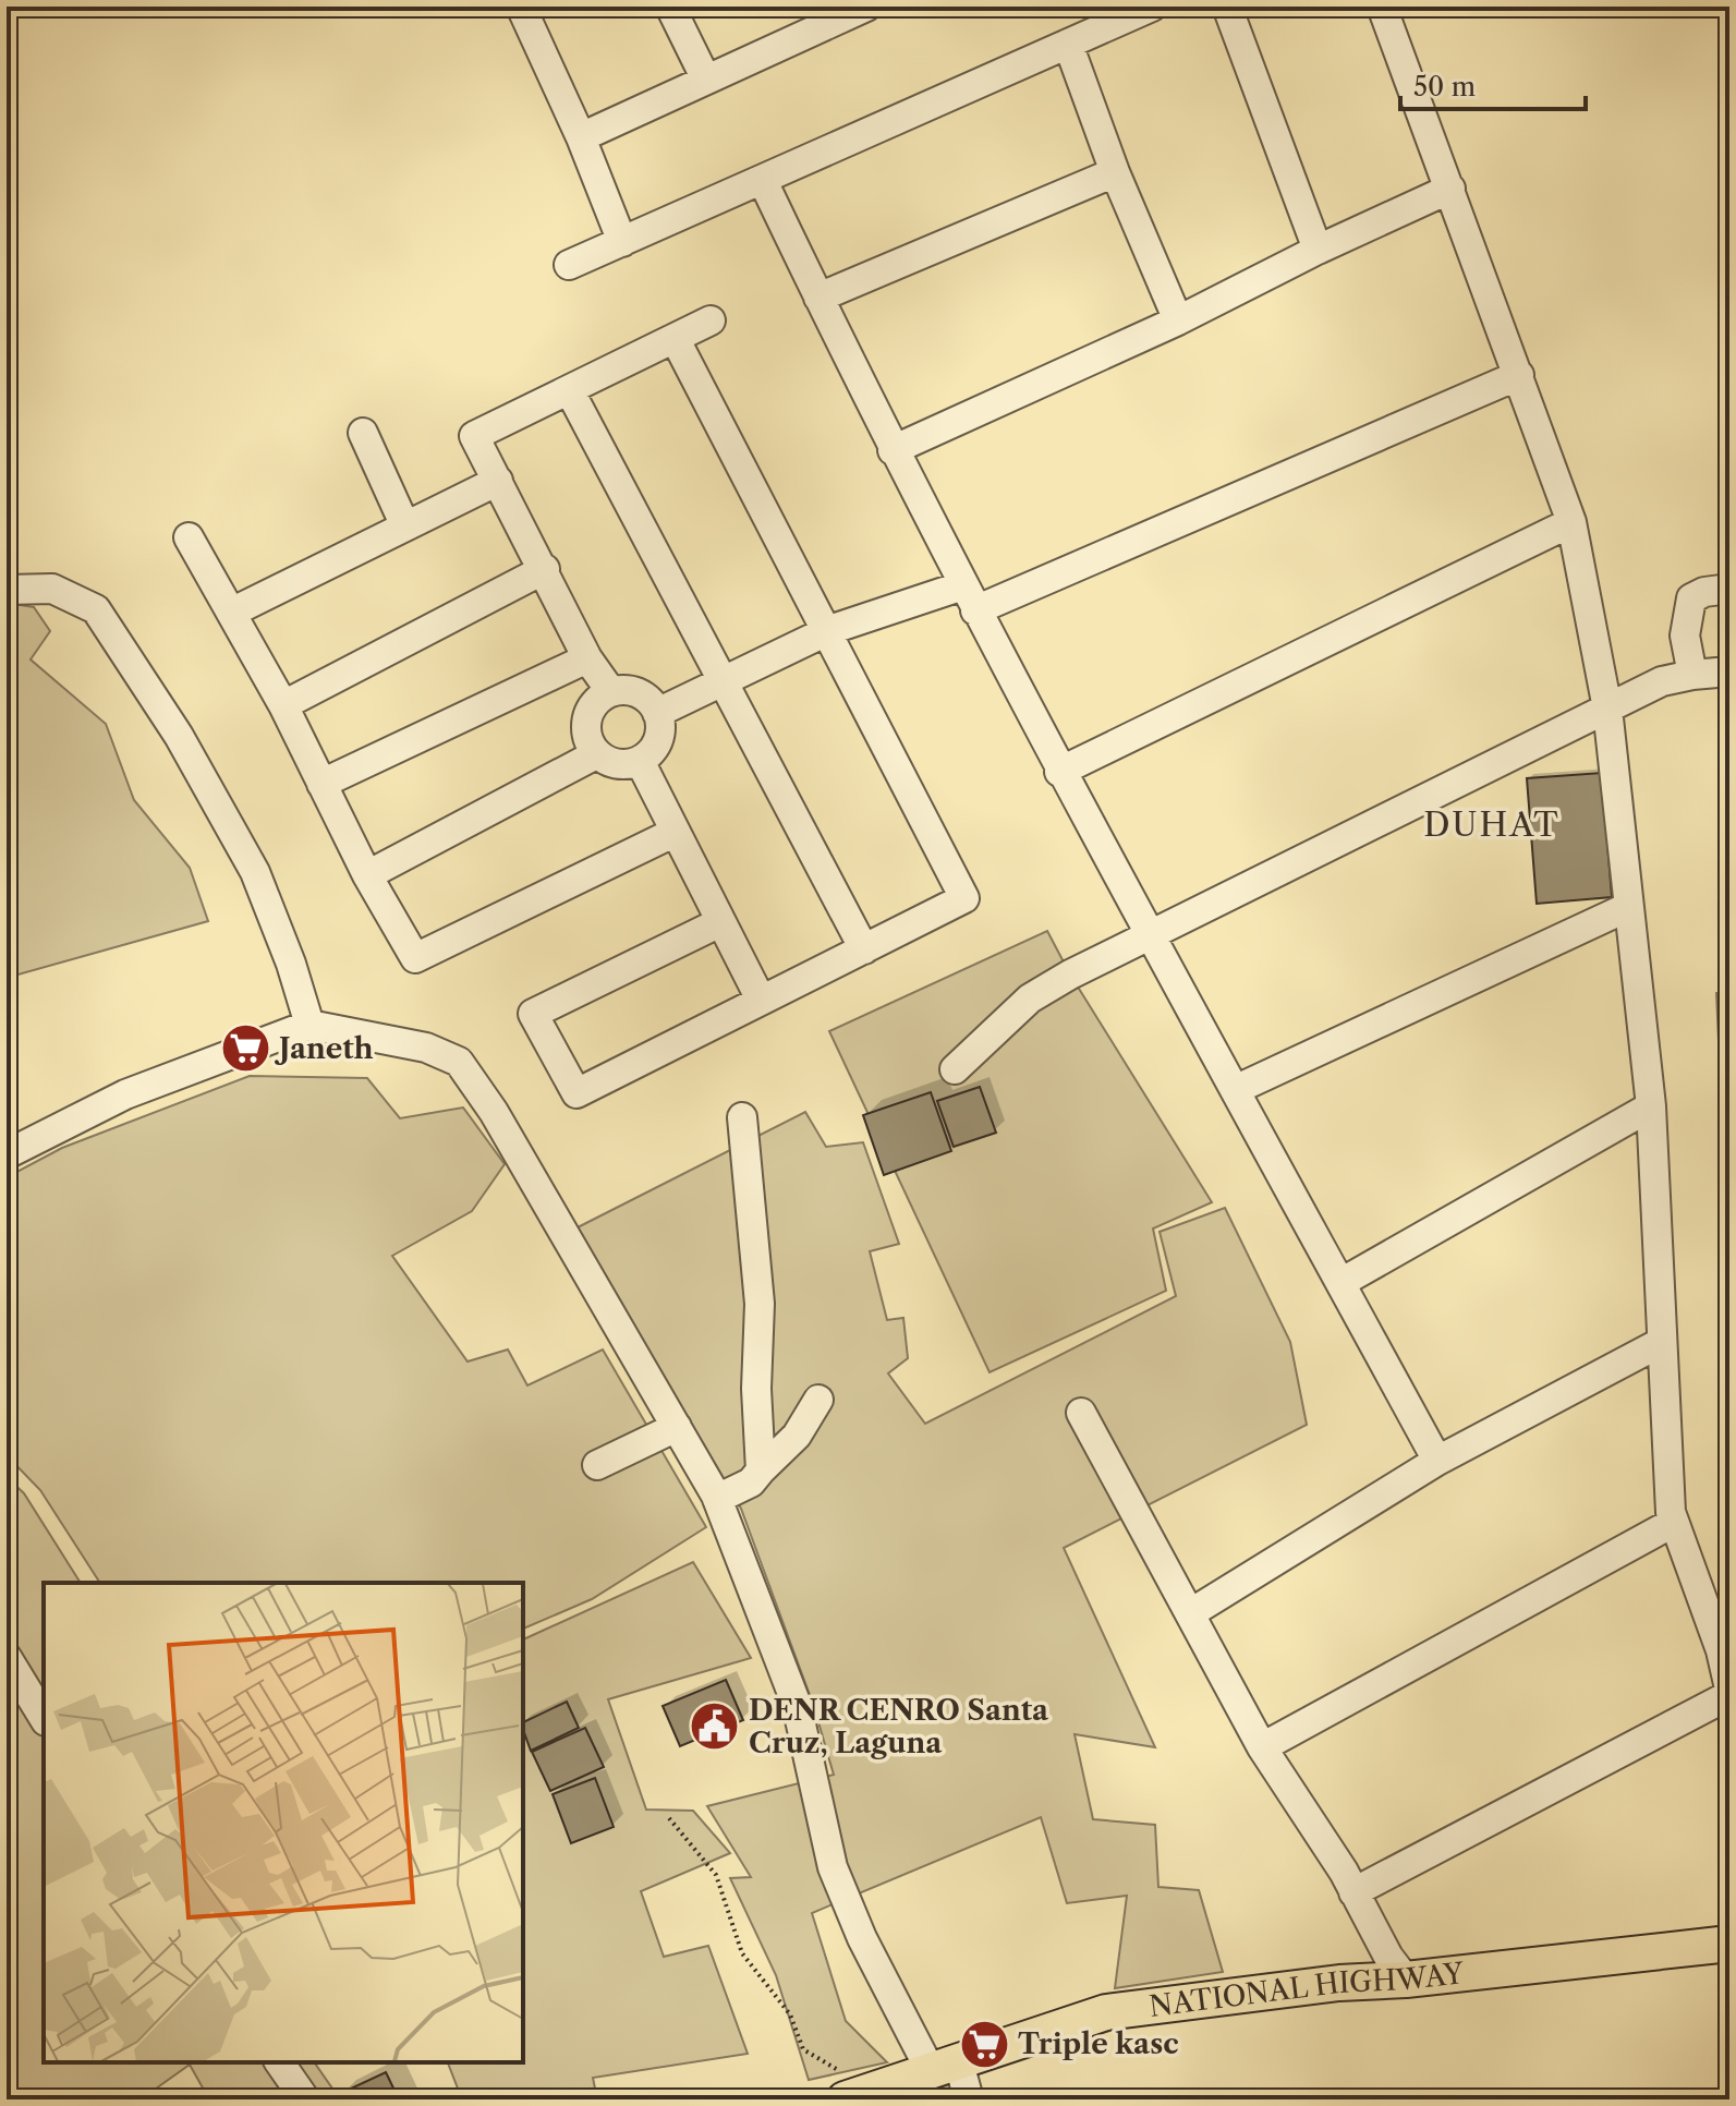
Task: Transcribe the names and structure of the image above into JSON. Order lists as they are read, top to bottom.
{
  "streets": {
    "main road": ["NATIONAL HIGHWAY"]
  },
  "districts": ["DUHAT"],
  "places": {
    "supermarket": ["Janeth", "Triple kasc"],
    "public building": ["DENR CENRO Santa Cruz, Laguna"]
  },
  "scale_bar": "50 m"
}
